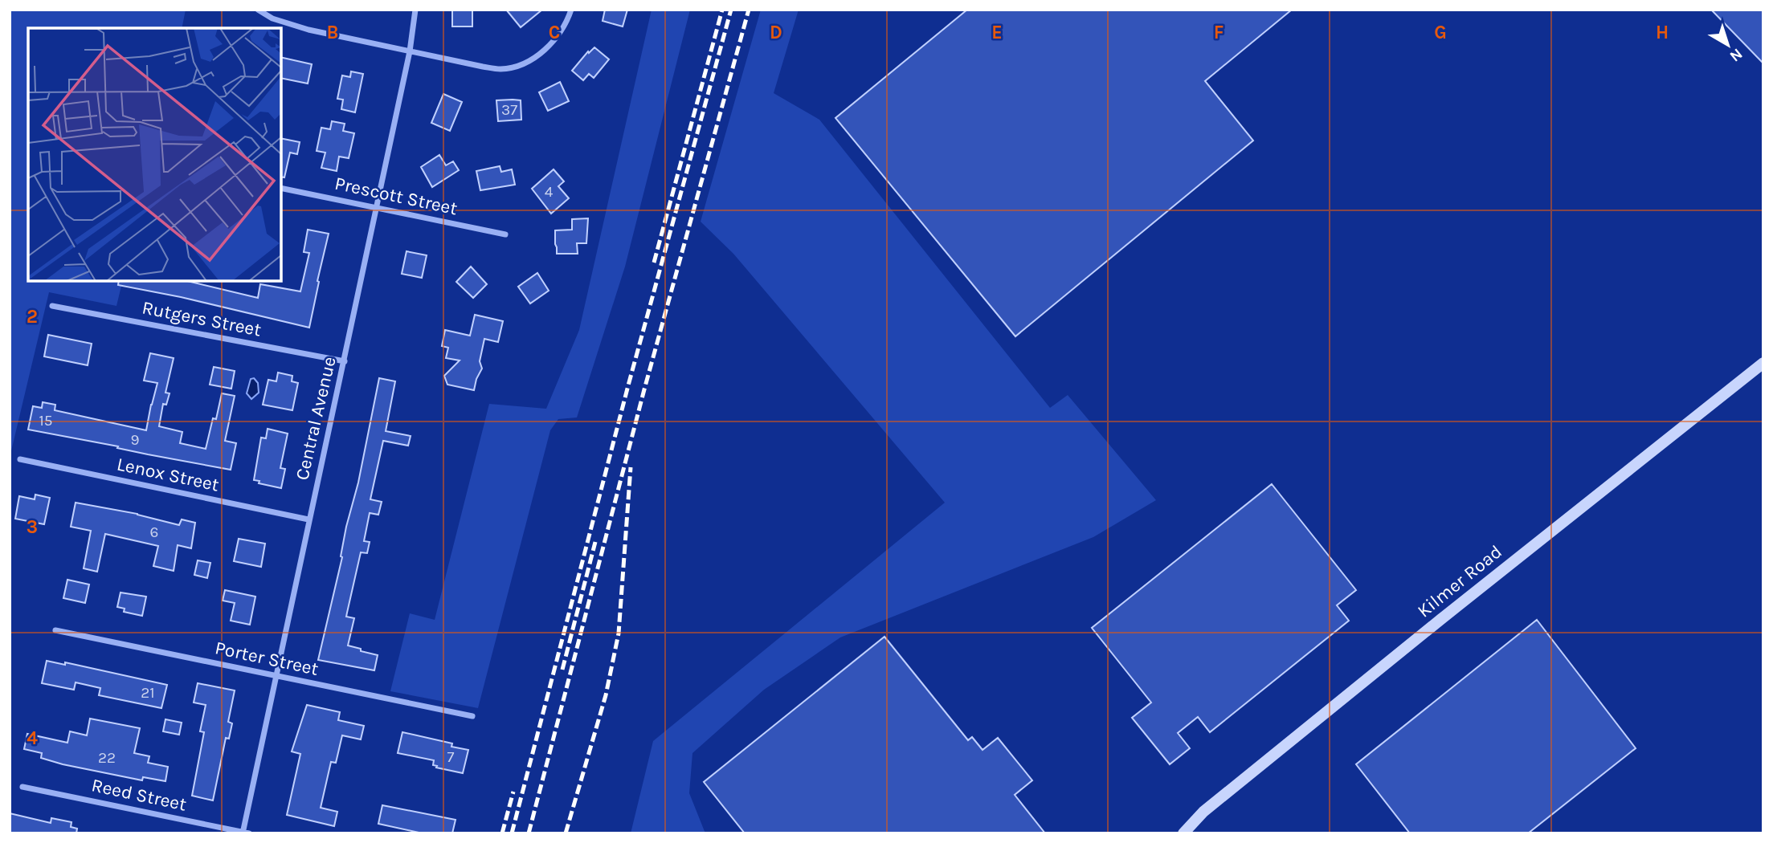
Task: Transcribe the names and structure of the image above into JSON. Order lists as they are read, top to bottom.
{
  "streets": {
    "street": [
      "Prescott Street",
      "Rutgers Street",
      "Central Avenue",
      "Lenox Street",
      "Kilmer Road",
      "Porter Street",
      "Reed Street"
    ]
  },
  "crossings": [
    ["Prescott Street", "Central Avenue"],
    ["Rutgers Street", "Central Avenue"],
    ["Central Avenue", "Lenox Street"],
    ["Central Avenue", "Porter Street"],
    ["Central Avenue", "Reed Street"]
  ],
  "house_numbers": [
    "37",
    "4",
    "15",
    "9",
    "6",
    "21",
    "7",
    "22"
  ],
  "north": "bottom right",
  "grid": {
    "columns": [
      "B",
      "C",
      "D",
      "E",
      "F",
      "G",
      "H"
    ],
    "rows": ["2", "3", "4"]
  }
}
